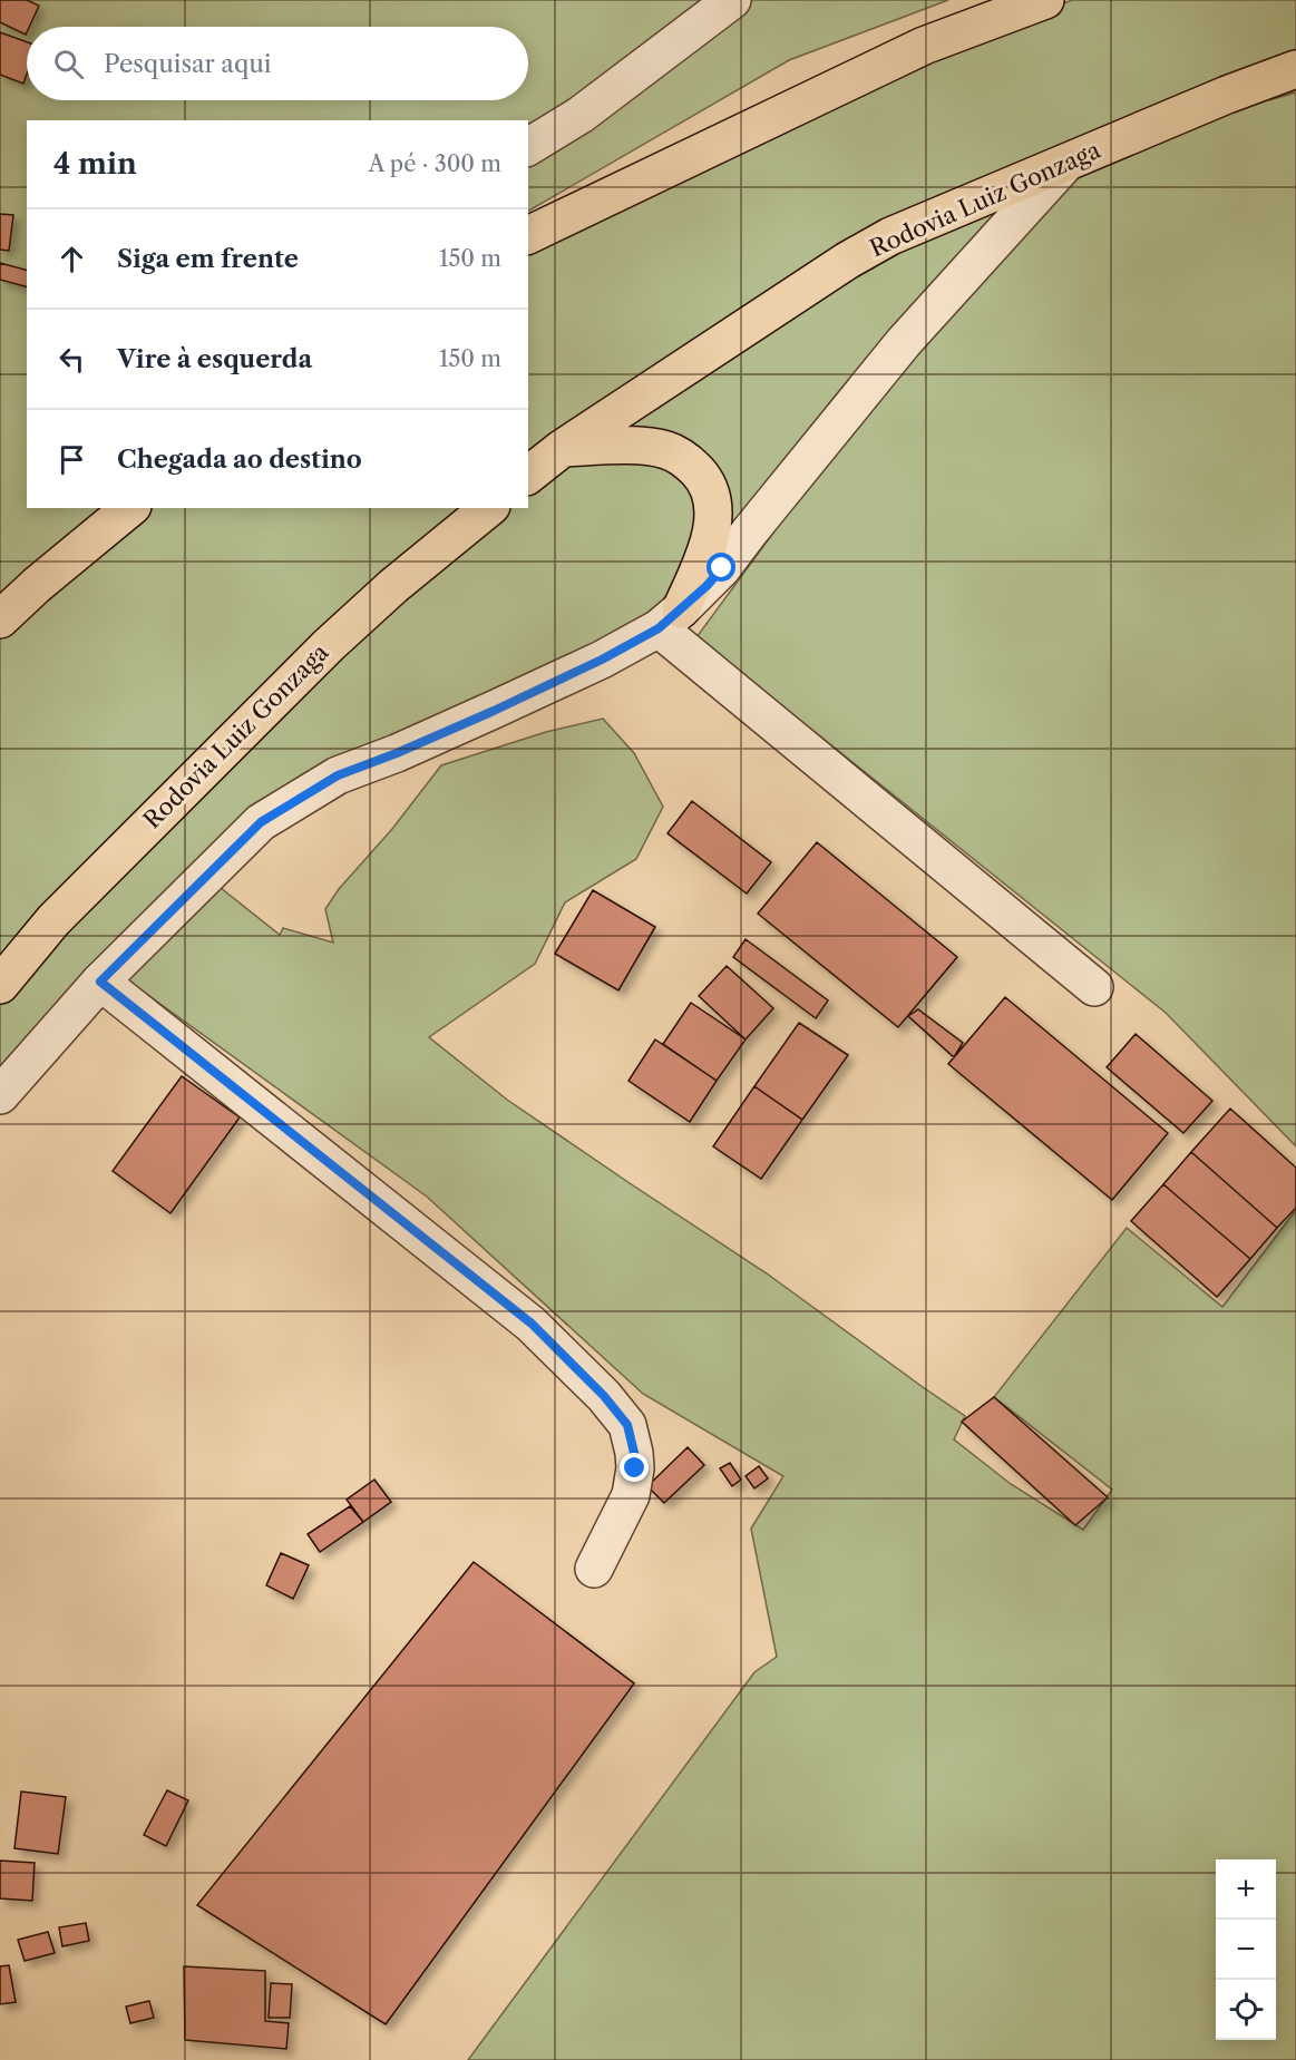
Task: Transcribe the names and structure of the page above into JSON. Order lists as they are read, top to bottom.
{
  "streets": {
    "highway": ["Rodovia Luiz Gonzaga"]
  },
  "page": {
    "search": "Pesquisar aqui",
    "heading": ["4 min", "A pé · 300 m"],
    "list": [
      ["Siga em frente", "150 m"],
      ["Vire à esquerda", "150 m"],
      "Chegada ao destino"
    ],
    "map_buttons": ["+", "−"]
  }
}
